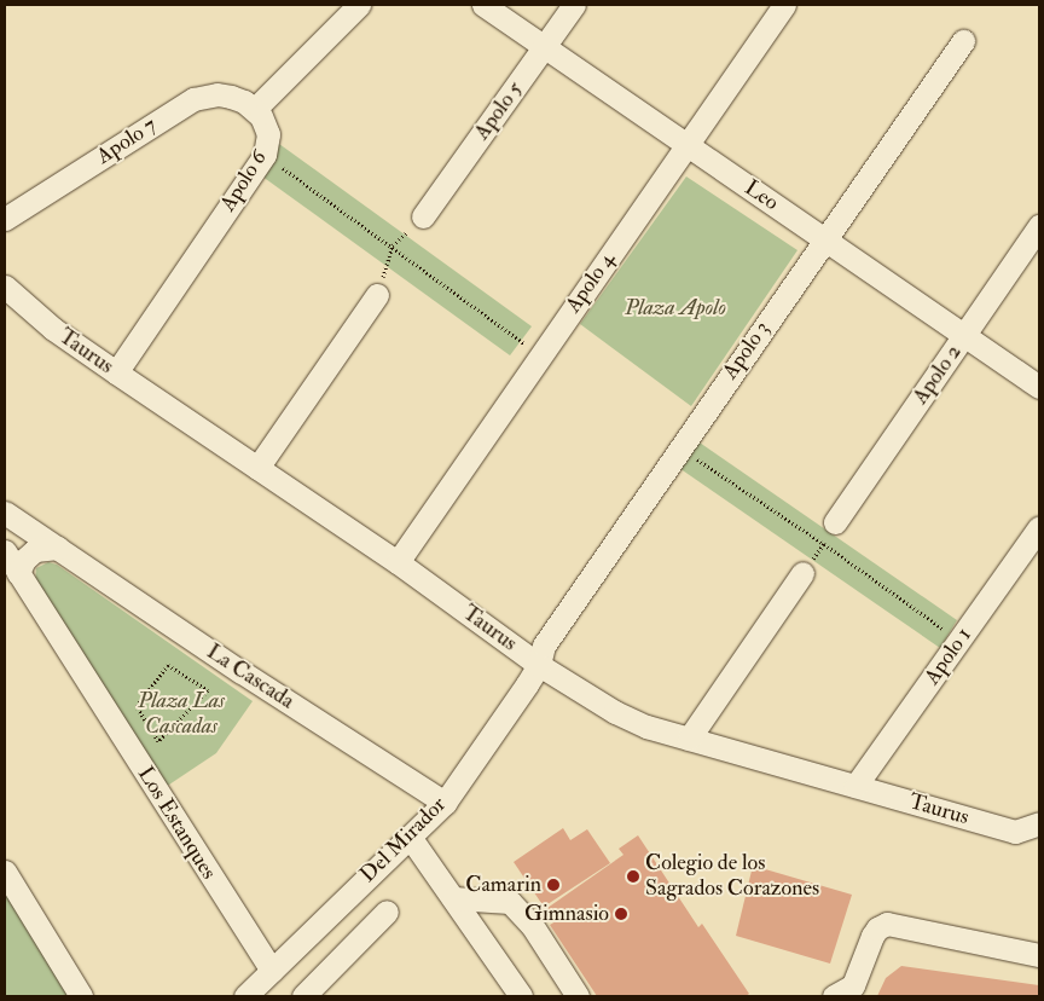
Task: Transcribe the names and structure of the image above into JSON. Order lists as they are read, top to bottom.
{
  "streets": {
    "street": [
      "Apolo 5",
      "Apolo 7",
      "Apolo 6",
      "Leo",
      "Apolo 4",
      "Apolo 3",
      "Taurus",
      "Apolo 2",
      "Apolo 1",
      "La Cascada",
      "Los Estanques",
      "Del Mirador"
    ]
  },
  "crossings": [
    ["Apolo 5", "Leo"],
    ["Apolo 7", "Apolo 6"],
    ["Apolo 6", "Taurus"],
    ["Leo", "Apolo 4"],
    ["Leo", "Apolo 3"],
    ["Leo", "Apolo 2"],
    ["Apolo 4", "Taurus"],
    ["Apolo 3", "Taurus"],
    ["Apolo 3", "Del Mirador"],
    ["Taurus", "Apolo 1"],
    ["Taurus", "Del Mirador"],
    ["La Cascada", "Del Mirador"],
    ["Los Estanques", "Del Mirador"]
  ],
  "parks": ["Plaza Apolo", "Plaza Las Cascadas"],
  "places": ["Colegio de los Sagrados Corazones", "Camarin", "Gimnasio"]
}
